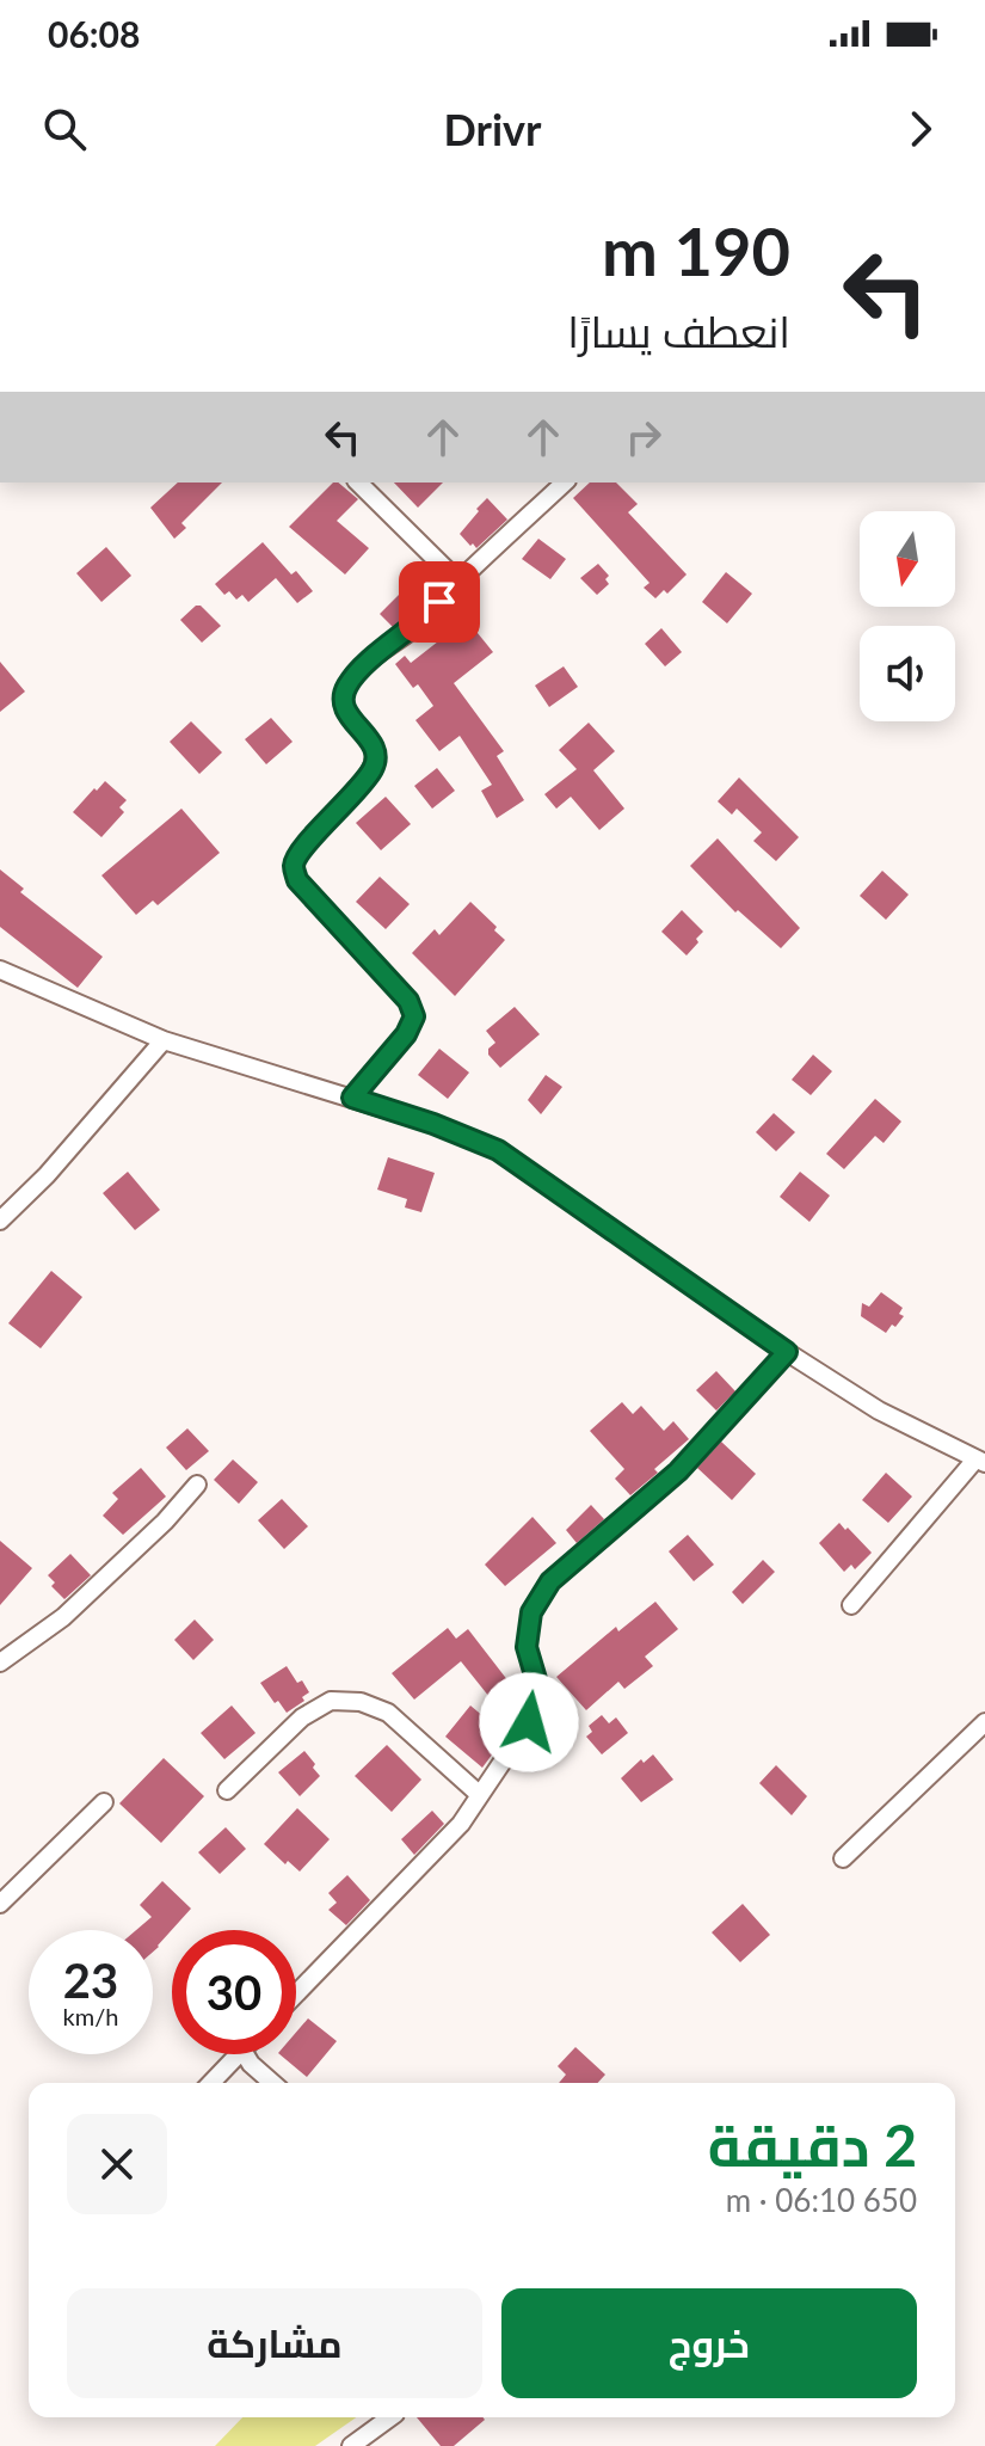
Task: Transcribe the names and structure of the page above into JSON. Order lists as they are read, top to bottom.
{
  "north": "bottom",
  "page": {
    "status": "06:08",
    "header": "Drivr",
    "turn": ["190 m", "انعطف يسارًا"],
    "speed": "23 km/h",
    "limit": "30",
    "heading": ["2 دقيقة", "650 m · 06:10"],
    "buttons": ["خروج", "مشاركة"]
  }
}
